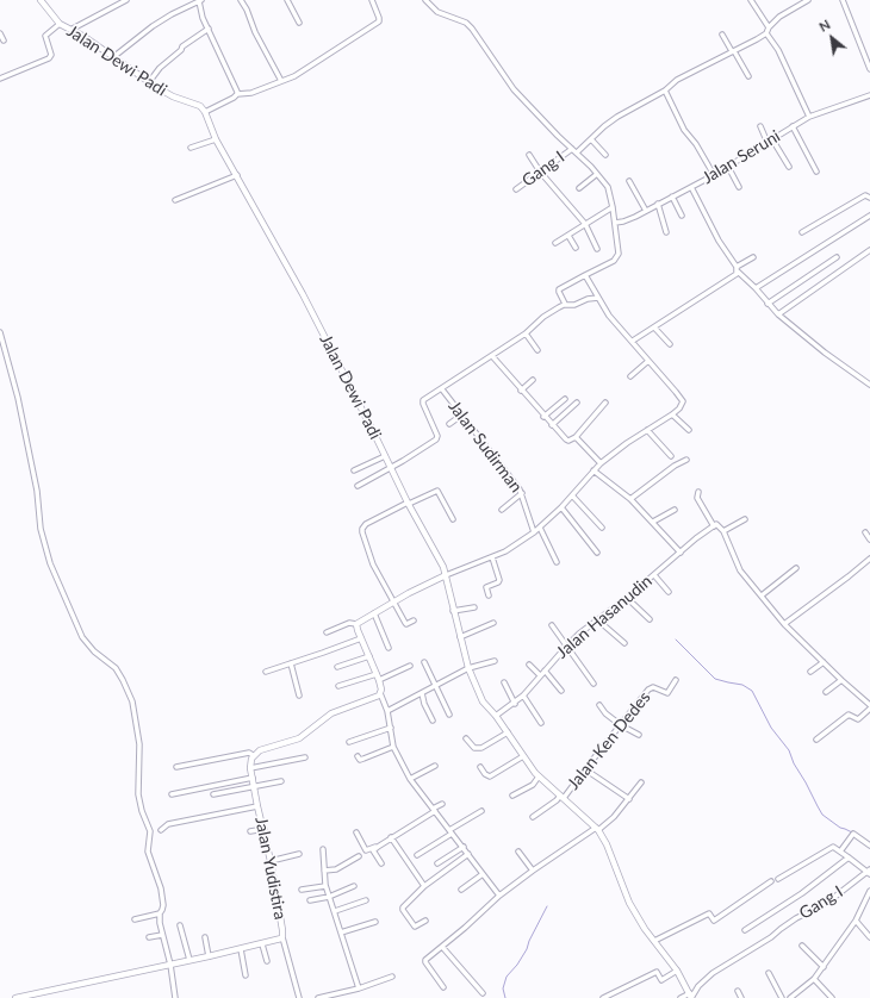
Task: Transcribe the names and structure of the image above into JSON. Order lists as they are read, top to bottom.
{
  "streets": {
    "street": [
      "Jalan Dewi Padi",
      "Jalan Seruni",
      "Gang I",
      "Jalan Sudirman",
      "Jalan Hasanudin",
      "Jalan Ken Dedes",
      "Jalan Yudistira"
    ]
  },
  "crossings": [
    ["Jalan Dewi Padi", "Jalan Hasanudin"],
    ["Jalan Dewi Padi", "Jalan Ken Dedes"]
  ],
  "north": "top left"
}
